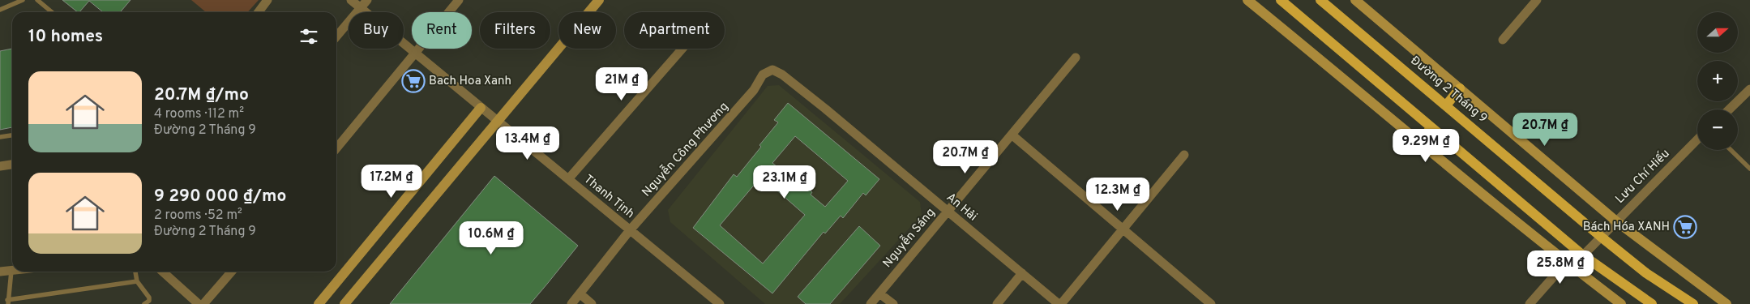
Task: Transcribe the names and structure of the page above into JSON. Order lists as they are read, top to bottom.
{
  "streets": {
    "main road": ["Đường 2 Tháng 9"],
    "street": [
      "Nguyễn Công Phương",
      "Lưu Chí Hiếu",
      "Thanh Tịnh",
      "An Hải",
      "Nguyễn Sáng"
    ]
  },
  "crossings": [
    ["Đường 2 Tháng 9", "Lưu Chí Hiếu"],
    ["Nguyễn Công Phương", "Thanh Tịnh"],
    ["Nguyễn Công Phương", "An Hải"],
    ["An Hải", "Nguyễn Sáng"]
  ],
  "places": {
    "supermarket": ["Bach Hoa Xanh", "Bách Hóa XANH"]
  },
  "north": "right",
  "page": {
    "map_buttons": ["+", "−"],
    "chip": [
      "Buy",
      "Rent",
      "Filters",
      "New",
      "Apartment"
    ],
    "heading": "10 homes",
    "list": [
      {
        "name": "20.7M ₫/mo",
        "note": "4 rooms · 112 m² · Đường 2 Tháng 9"
      },
      {
        "name": "9 290 000 ₫/mo",
        "note": "2 rooms · 52 m² · Đường 2 Tháng 9"
      }
    ],
    "price": [
      "21M ₫",
      "20.7M ₫",
      "13.4M ₫",
      "9.29M ₫",
      "20.7M ₫",
      "17.2M ₫",
      "23.1M ₫",
      "12.3M ₫",
      "10.6M ₫",
      "25.8M ₫"
    ]
  }
}
